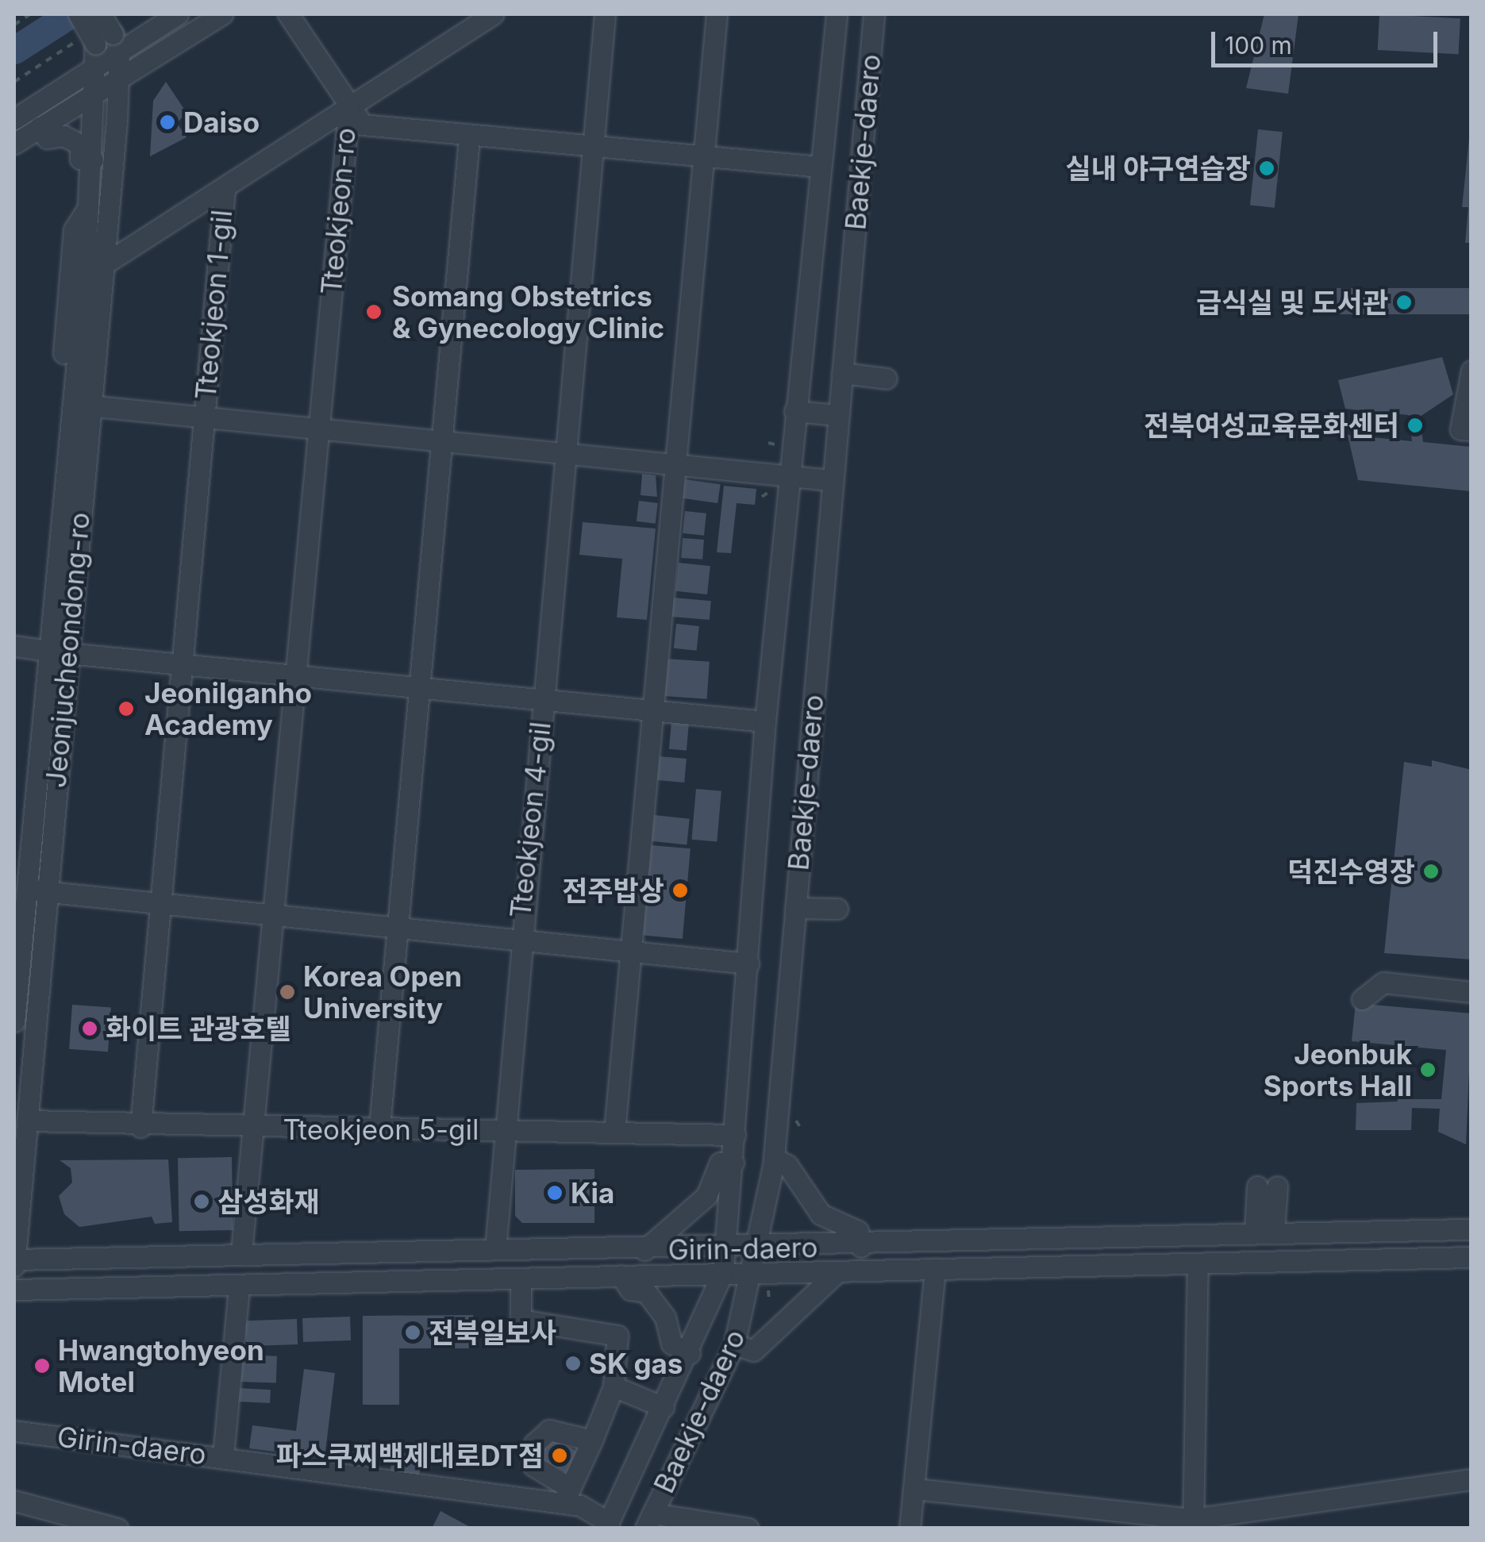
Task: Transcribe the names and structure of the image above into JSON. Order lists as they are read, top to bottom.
{
  "streets": {
    "street": [
      "Baekje-daero",
      "Tteokjeon-ro",
      "Tteokjeon 1-gil",
      "Jeonjucheondong-ro",
      "Tteokjeon 4-gil",
      "Tteokjeon 5-gil",
      "Girin-daero"
    ]
  },
  "crossings": [
    ["Baekje-daero", "Tteokjeon 4-gil"],
    ["Baekje-daero", "Tteokjeon 5-gil"],
    ["Baekje-daero", "Girin-daero"],
    ["Tteokjeon-ro", "Tteokjeon 1-gil"],
    ["Tteokjeon-ro", "Tteokjeon 4-gil"],
    ["Tteokjeon 1-gil", "Jeonjucheondong-ro"],
    ["Jeonjucheondong-ro", "Tteokjeon 4-gil"],
    ["Jeonjucheondong-ro", "Tteokjeon 5-gil"],
    ["Jeonjucheondong-ro", "Girin-daero"],
    ["Tteokjeon 4-gil", "Tteokjeon 5-gil"],
    ["Tteokjeon 4-gil", "Girin-daero"]
  ],
  "places": [
    "Daiso",
    "실내 야구연습장",
    "급식실 및 도서관",
    "Somang Obstetrics & Gynecology Clinic",
    "전북여성교육문화센터",
    "Jeonilganho Academy",
    "덕진수영장",
    "전주밥상",
    "Korea Open University",
    "화이트 관광호텔",
    "Jeonbuk Sports Hall",
    "Kia",
    "삼성화재",
    "전북일보사",
    "SK gas",
    "Hwangtohyeon Motel",
    "파스쿠찌백제대로DT점"
  ],
  "scale_bar": "100 m"
}
